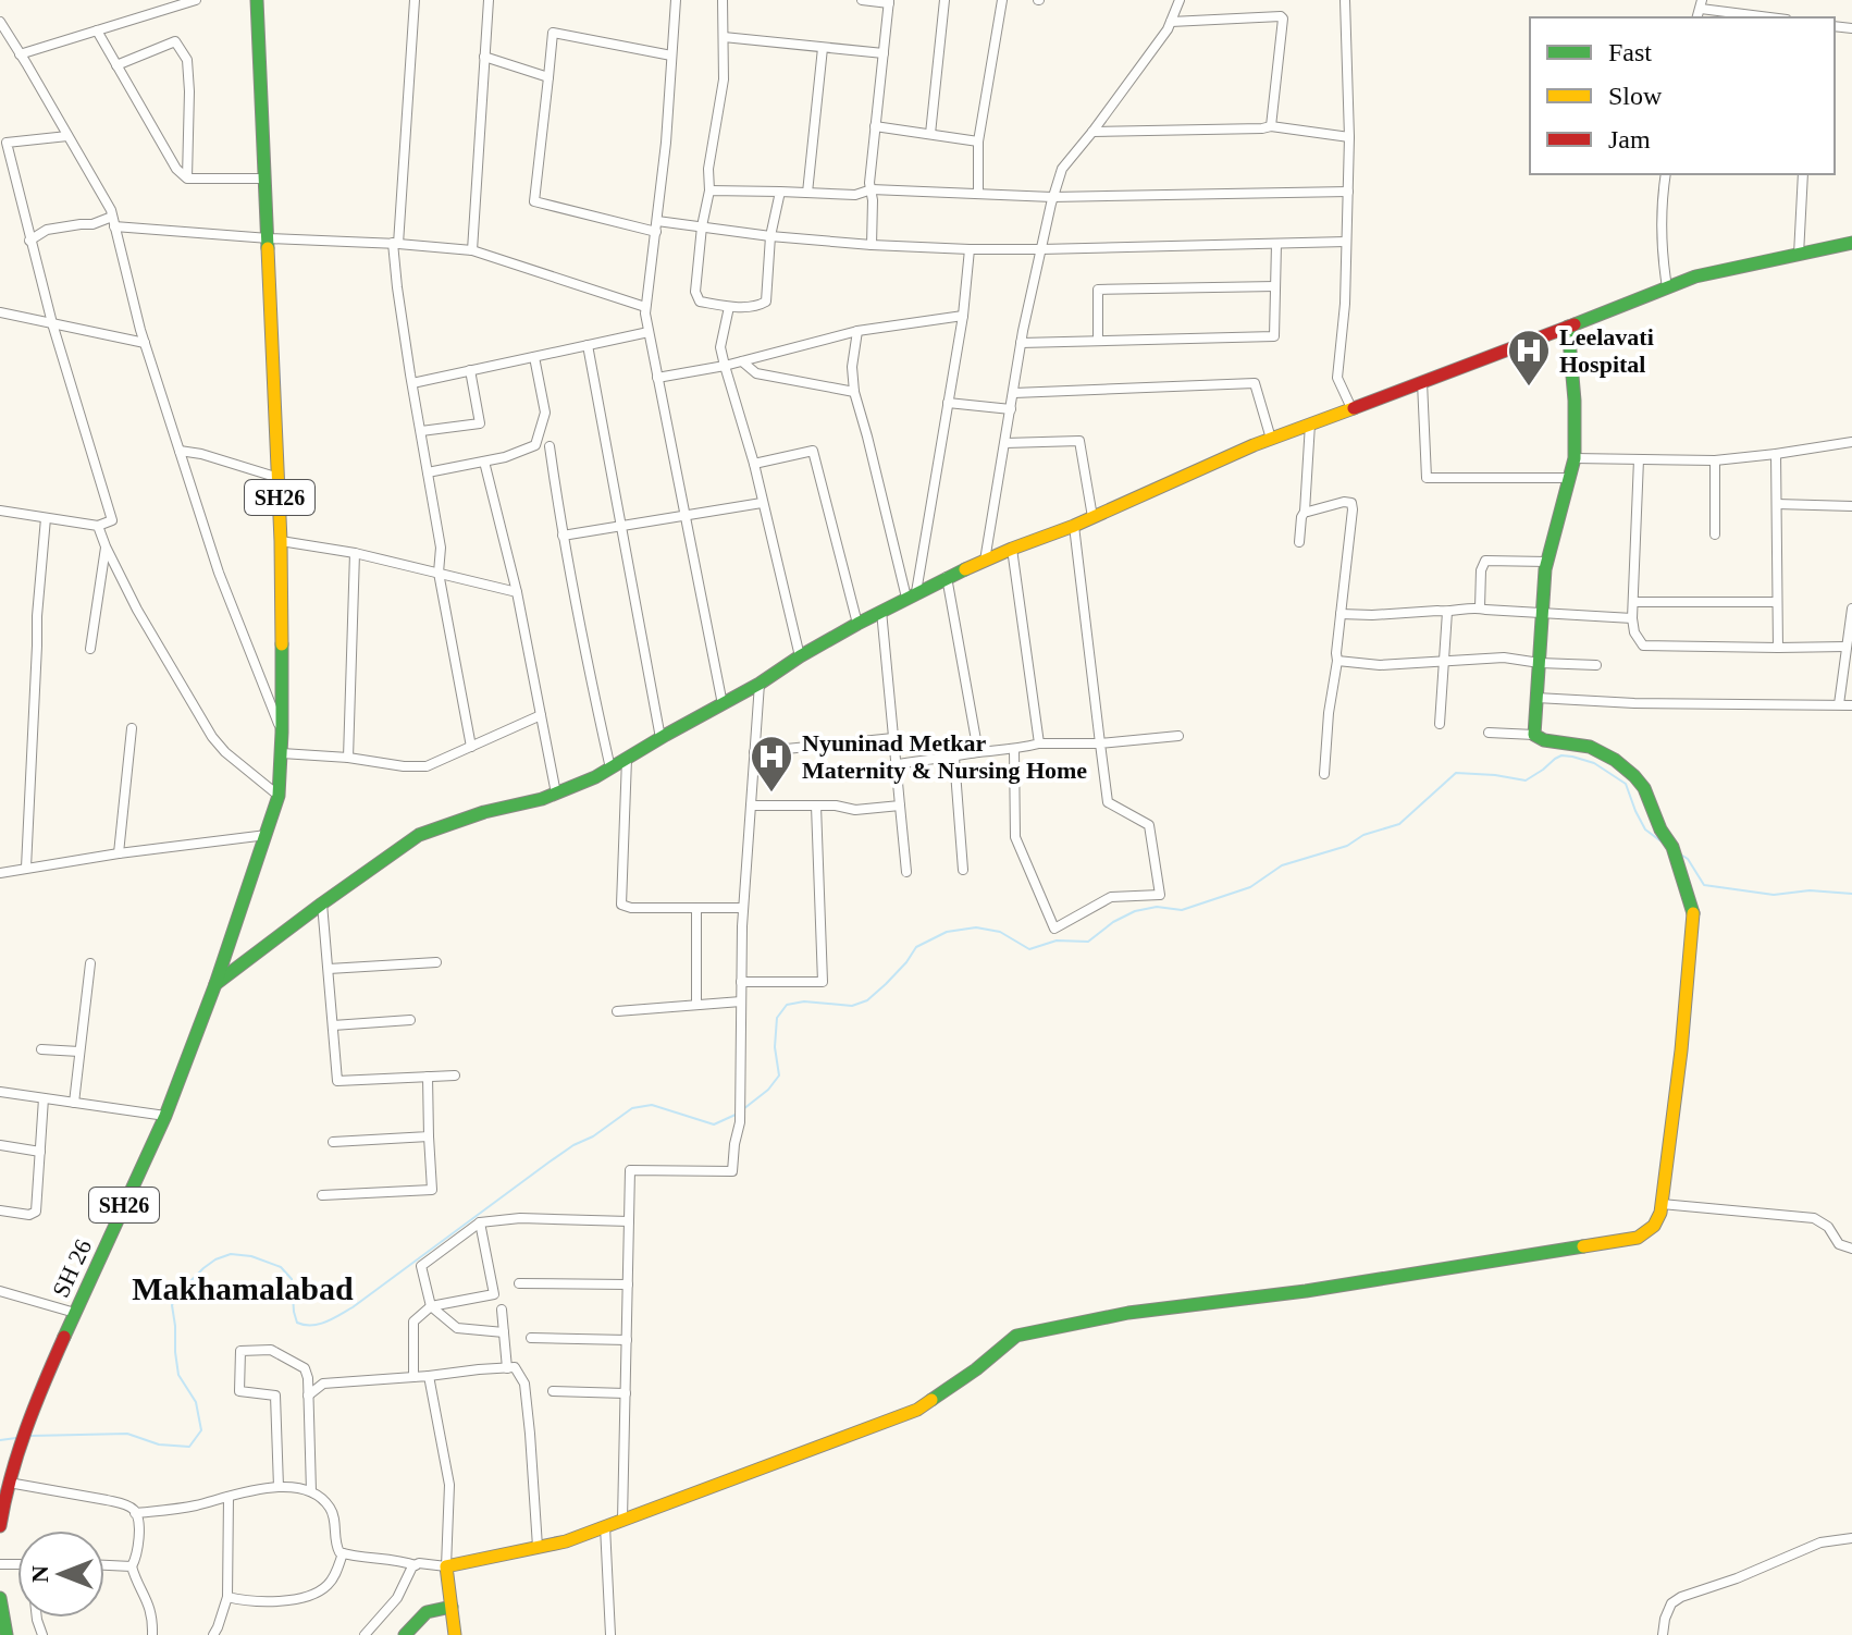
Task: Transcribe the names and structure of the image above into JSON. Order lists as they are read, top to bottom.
{
  "streets": {
    "main road": ["SH26", "SH 26"]
  },
  "crossings": [
    ["SH26", "SH 26"]
  ],
  "districts": ["Makhamalabad"],
  "places": {
    "hospital": ["Leelavati Hospital", "Nyuninad Metkar Maternity & Nursing Home"]
  },
  "legend": ["Fast", "Slow", "Jam"],
  "north": "left"
}
